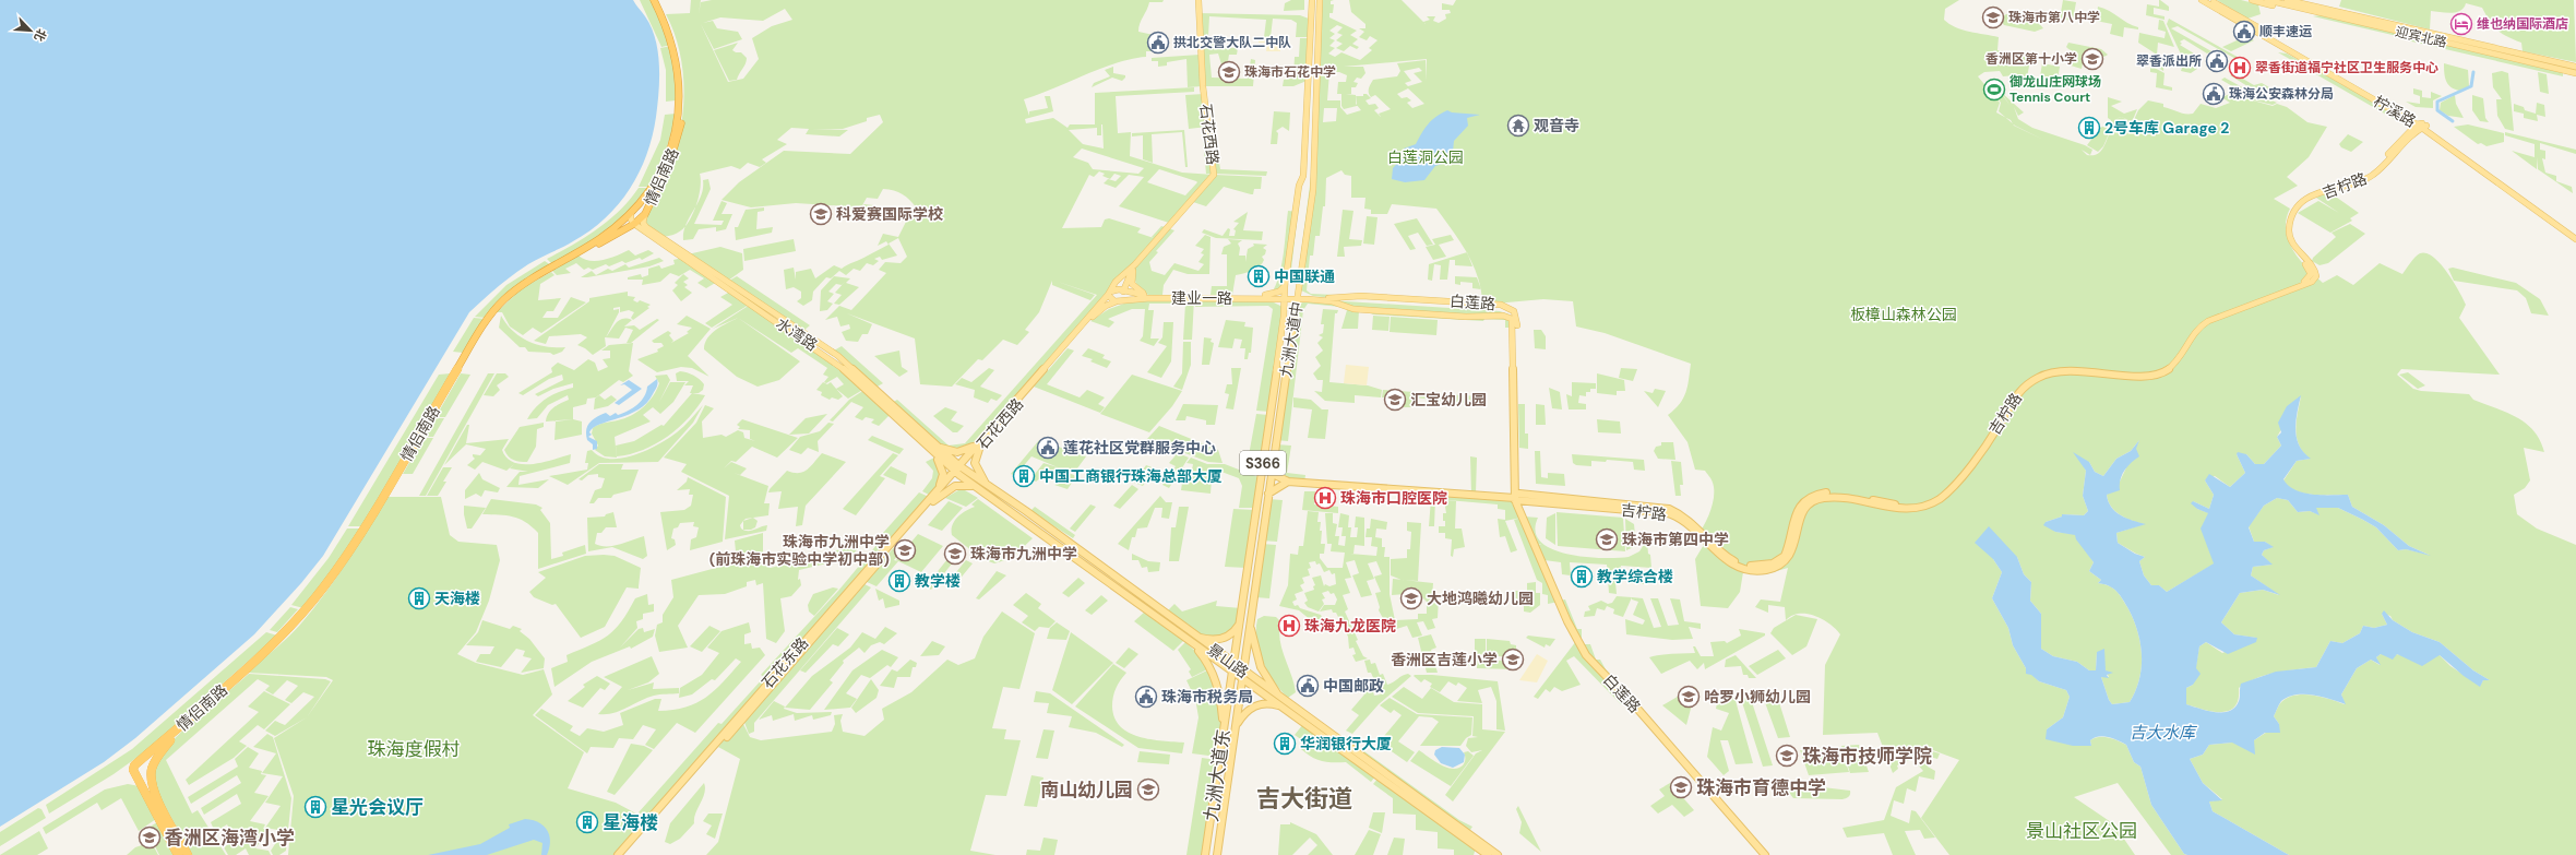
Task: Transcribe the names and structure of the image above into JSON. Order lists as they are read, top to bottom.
{
  "streets": {
    "highway": ["情侣南路"],
    "main road": [
      "迎宾北路",
      "柠溪路",
      "石花西路",
      "吉柠路",
      "建业一路",
      "白莲路",
      "水湾路",
      "九洲大道中",
      "S366",
      "景山路",
      "石花东路",
      "九洲大道东"
    ]
  },
  "crossings": [
    ["柠溪路", "吉柠路"],
    ["石花西路", "建业一路"],
    ["石花西路", "水湾路"],
    ["石花西路", "景山路"],
    ["石花西路", "石花东路"],
    ["情侣南路", "水湾路"],
    ["吉柠路", "白莲路"],
    ["建业一路", "白莲路"],
    ["建业一路", "九洲大道中"],
    ["白莲路", "九洲大道中"],
    ["水湾路", "景山路"],
    ["水湾路", "石花东路"],
    ["九洲大道中", "景山路"],
    ["九洲大道中", "九洲大道东"],
    ["景山路", "石花东路"],
    ["景山路", "九洲大道东"]
  ],
  "districts": ["吉大街道"],
  "water": ["吉大水库"],
  "parks": [
    "白莲洞公园",
    "板樟山森林公园",
    "珠海度假村",
    "景山社区公园"
  ],
  "places": {
    "school or university": [
      "珠海市第八中学",
      "香洲区第十小学",
      "珠海市石花中学",
      "科爱赛国际学校",
      "汇宝幼儿园",
      "珠海市第四中学",
      "珠海市九洲中学 (前珠海市实验中学初中部)",
      "珠海市九洲中学",
      "大地鸿曦幼儿园",
      "香洲区吉莲小学",
      "哈罗小狮幼儿园",
      "珠海市技师学院",
      "珠海市育德中学",
      "南山幼儿园",
      "香洲区海湾小学"
    ],
    "hotel": ["维也纳国际酒店"],
    "public building": [
      "顺丰速运",
      "拱北交警大队二中队",
      "翠香派出所",
      "珠海公安森林分局",
      "莲花社区党群服务中心",
      "中国邮政",
      "珠海市税务局"
    ],
    "hospital": ["翠香街道福宁社区卫生服务中心", "珠海市口腔医院", "珠海九龙医院"],
    "sports": ["御龙山庄网球场 Tennis Court"],
    "temple": ["观音寺"],
    "building": [
      "2号车库 Garage 2",
      "中国联通",
      "中国工商银行珠海总部大厦",
      "教学综合楼",
      "教学楼",
      "天海楼",
      "华润银行大厦",
      "星光会议厅",
      "星海楼"
    ]
  },
  "north": "bottom right"
}
